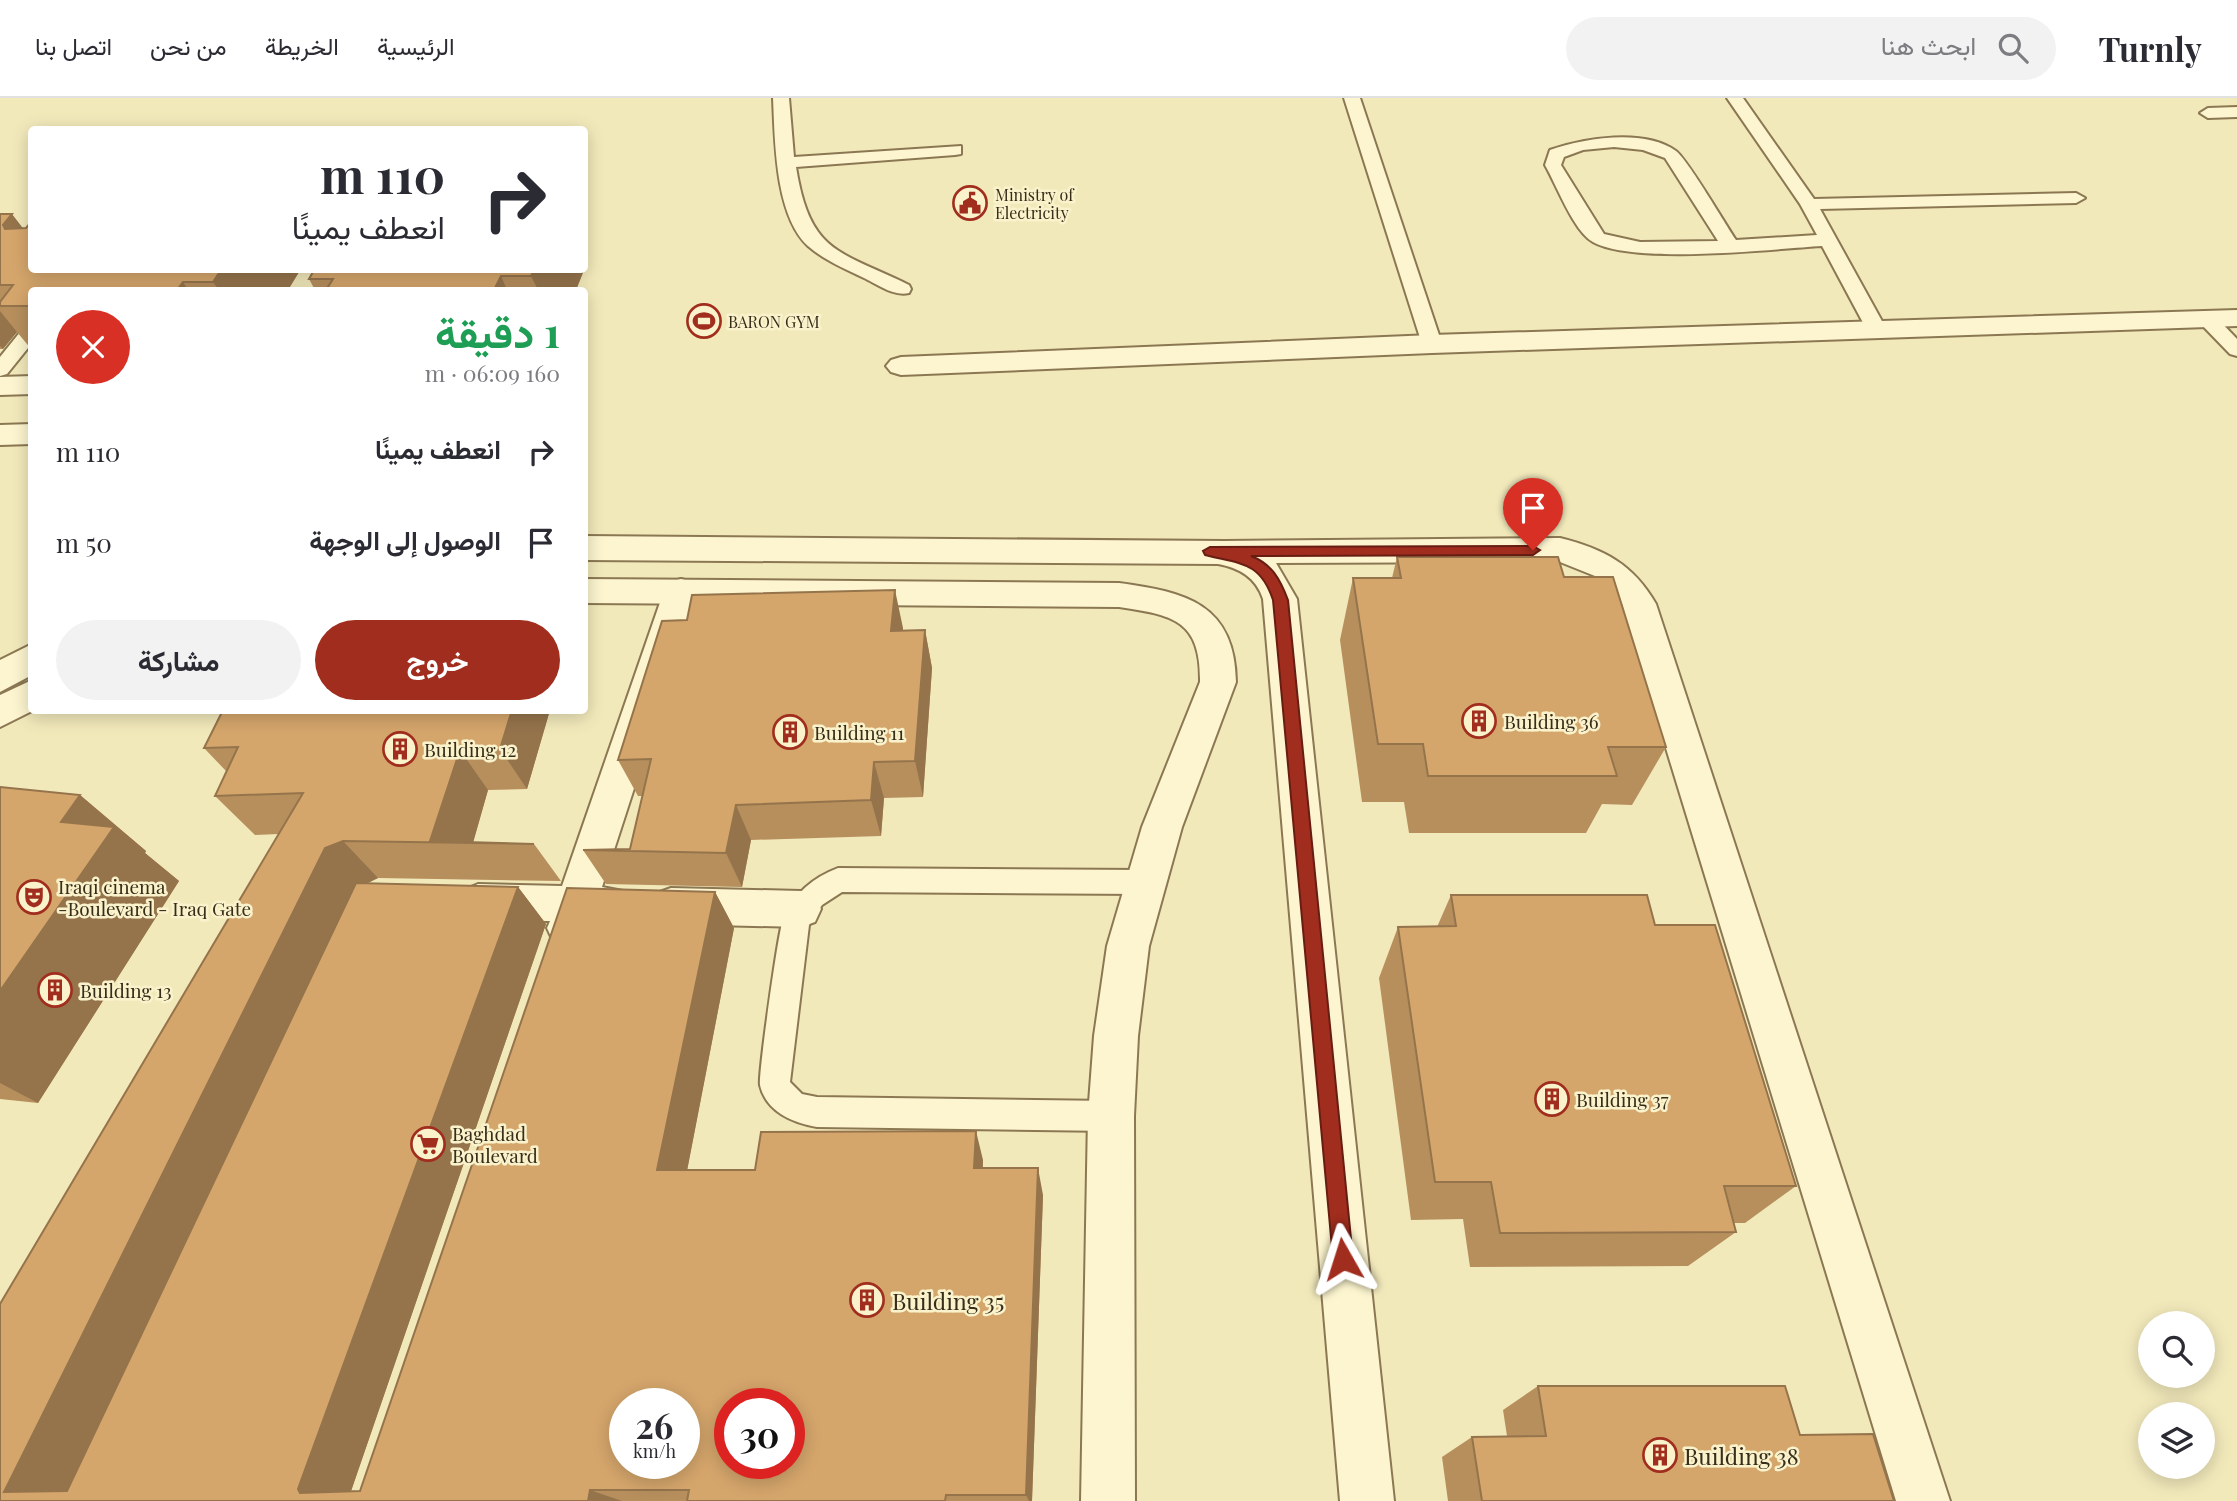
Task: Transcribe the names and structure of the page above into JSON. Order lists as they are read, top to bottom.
{
  "places": {
    "public building": ["Ministry of Electricity"],
    "sports": ["BARON GYM"],
    "building": [
      "Building 36",
      "Building 11",
      "Building 12",
      "Building 13",
      "Building 37",
      "Building 35",
      "Building 38"
    ],
    "theatre": ["Iraqi cinema -Boulevard - Iraq Gate"],
    "supermarket": ["Baghdad Boulevard"]
  },
  "page": {
    "header": "Turnly",
    "search": "ابحث هنا",
    "nav": [
      "الرئيسية",
      "الخريطة",
      "من نحن",
      "اتصل بنا"
    ],
    "turn": ["110 m", "انعطف يمينًا"],
    "heading": ["1 دقيقة", "160 m · 06:09"],
    "list": [
      {
        "name": "انعطف يمينًا",
        "value": "110 m"
      },
      {
        "name": "الوصول إلى الوجهة",
        "value": "50 m"
      }
    ],
    "buttons": ["خروج", "مشاركة"],
    "speed": "26 km/h",
    "limit": "30"
  }
}
